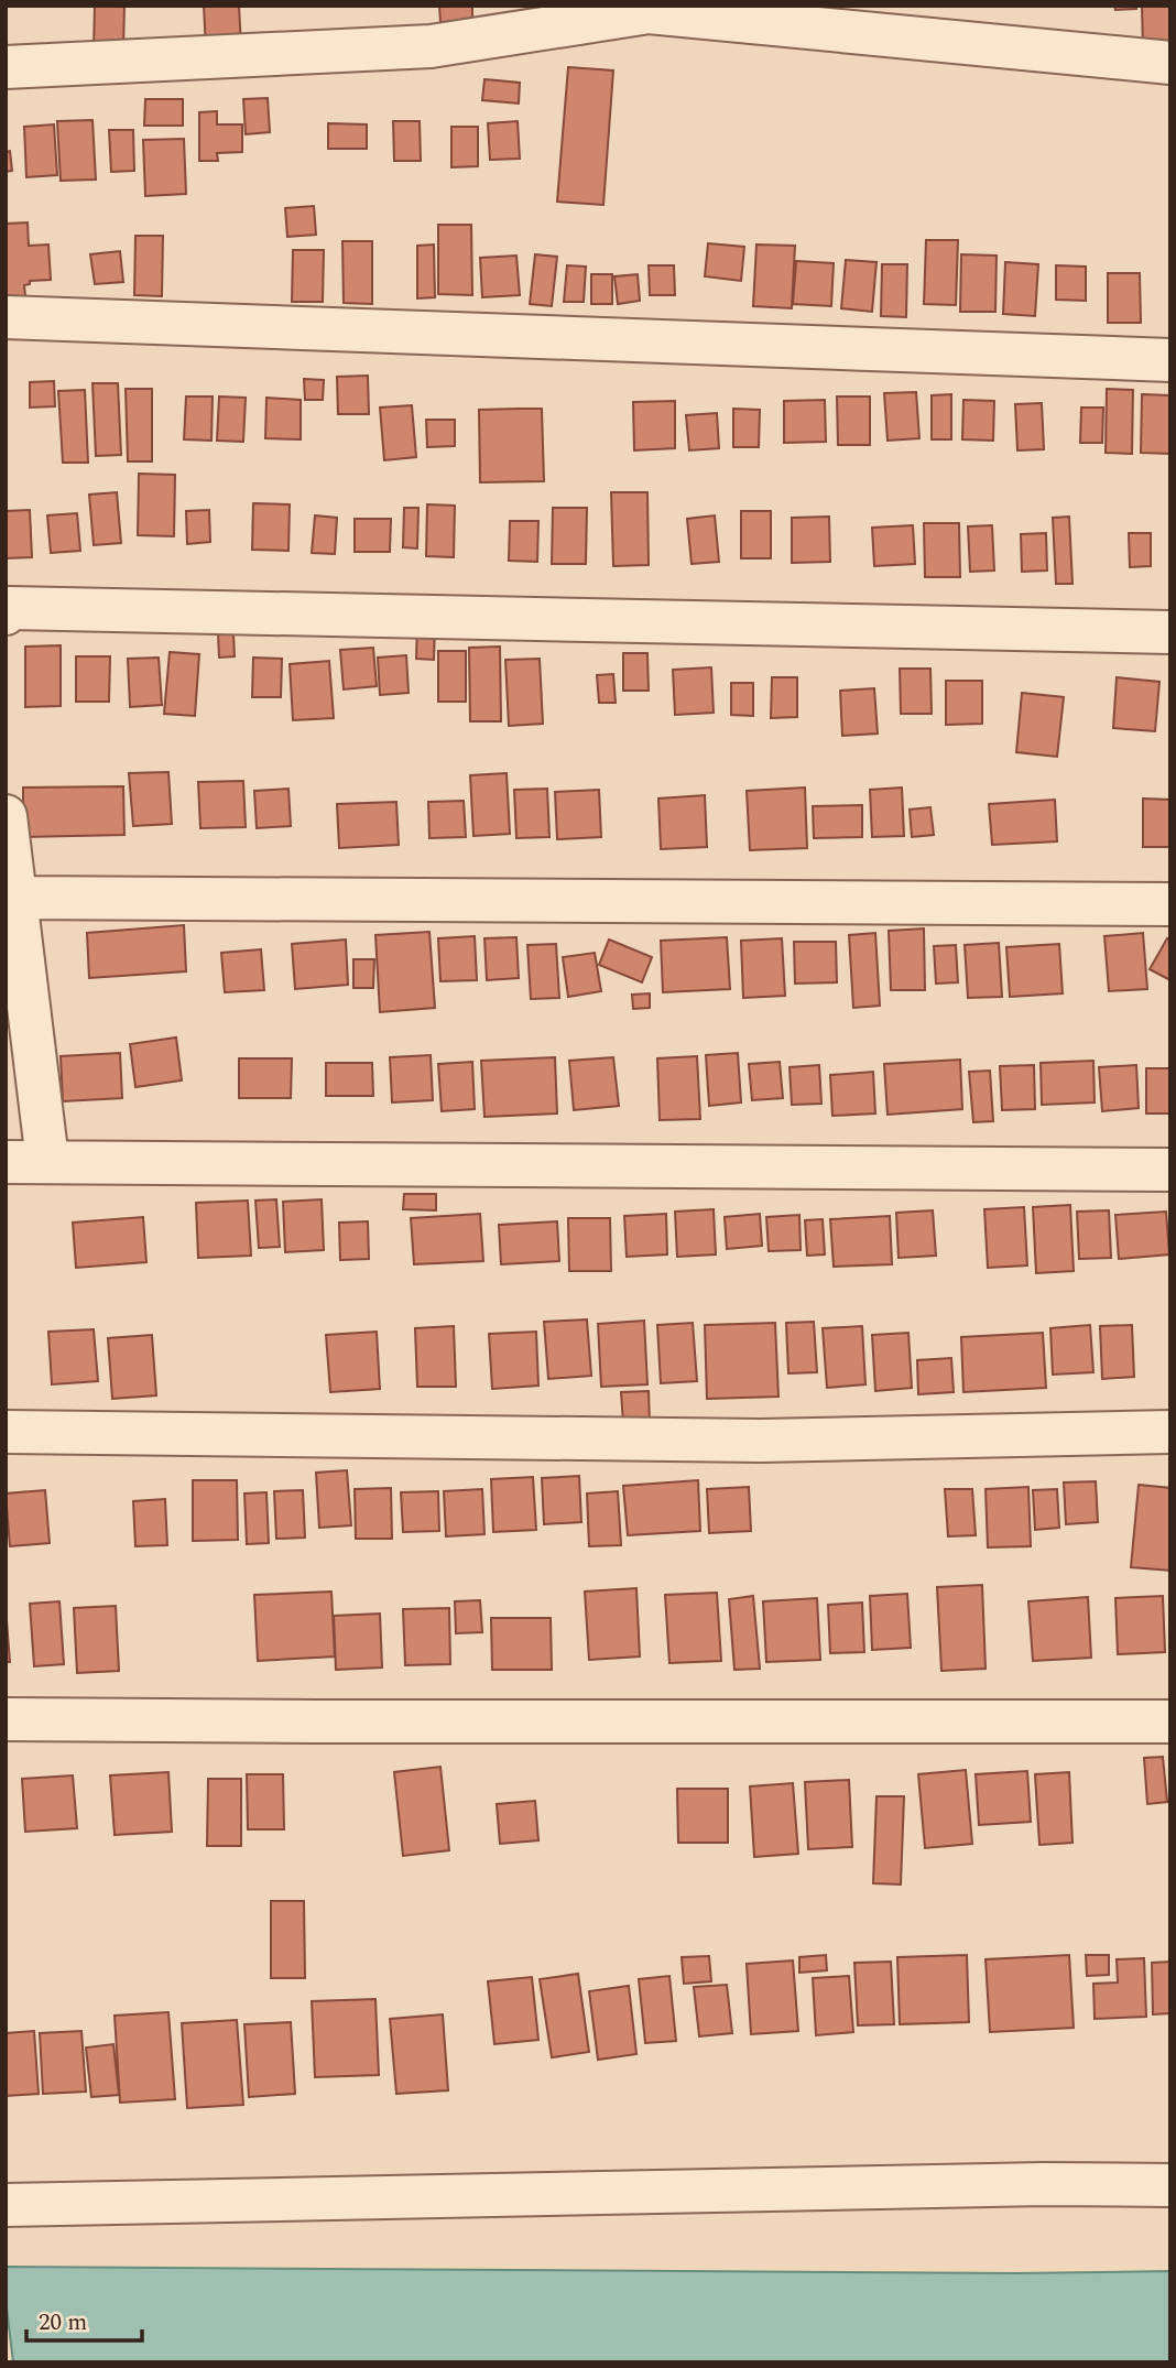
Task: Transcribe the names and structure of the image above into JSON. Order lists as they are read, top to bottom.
{
  "scale_bar": "20 m"
}
